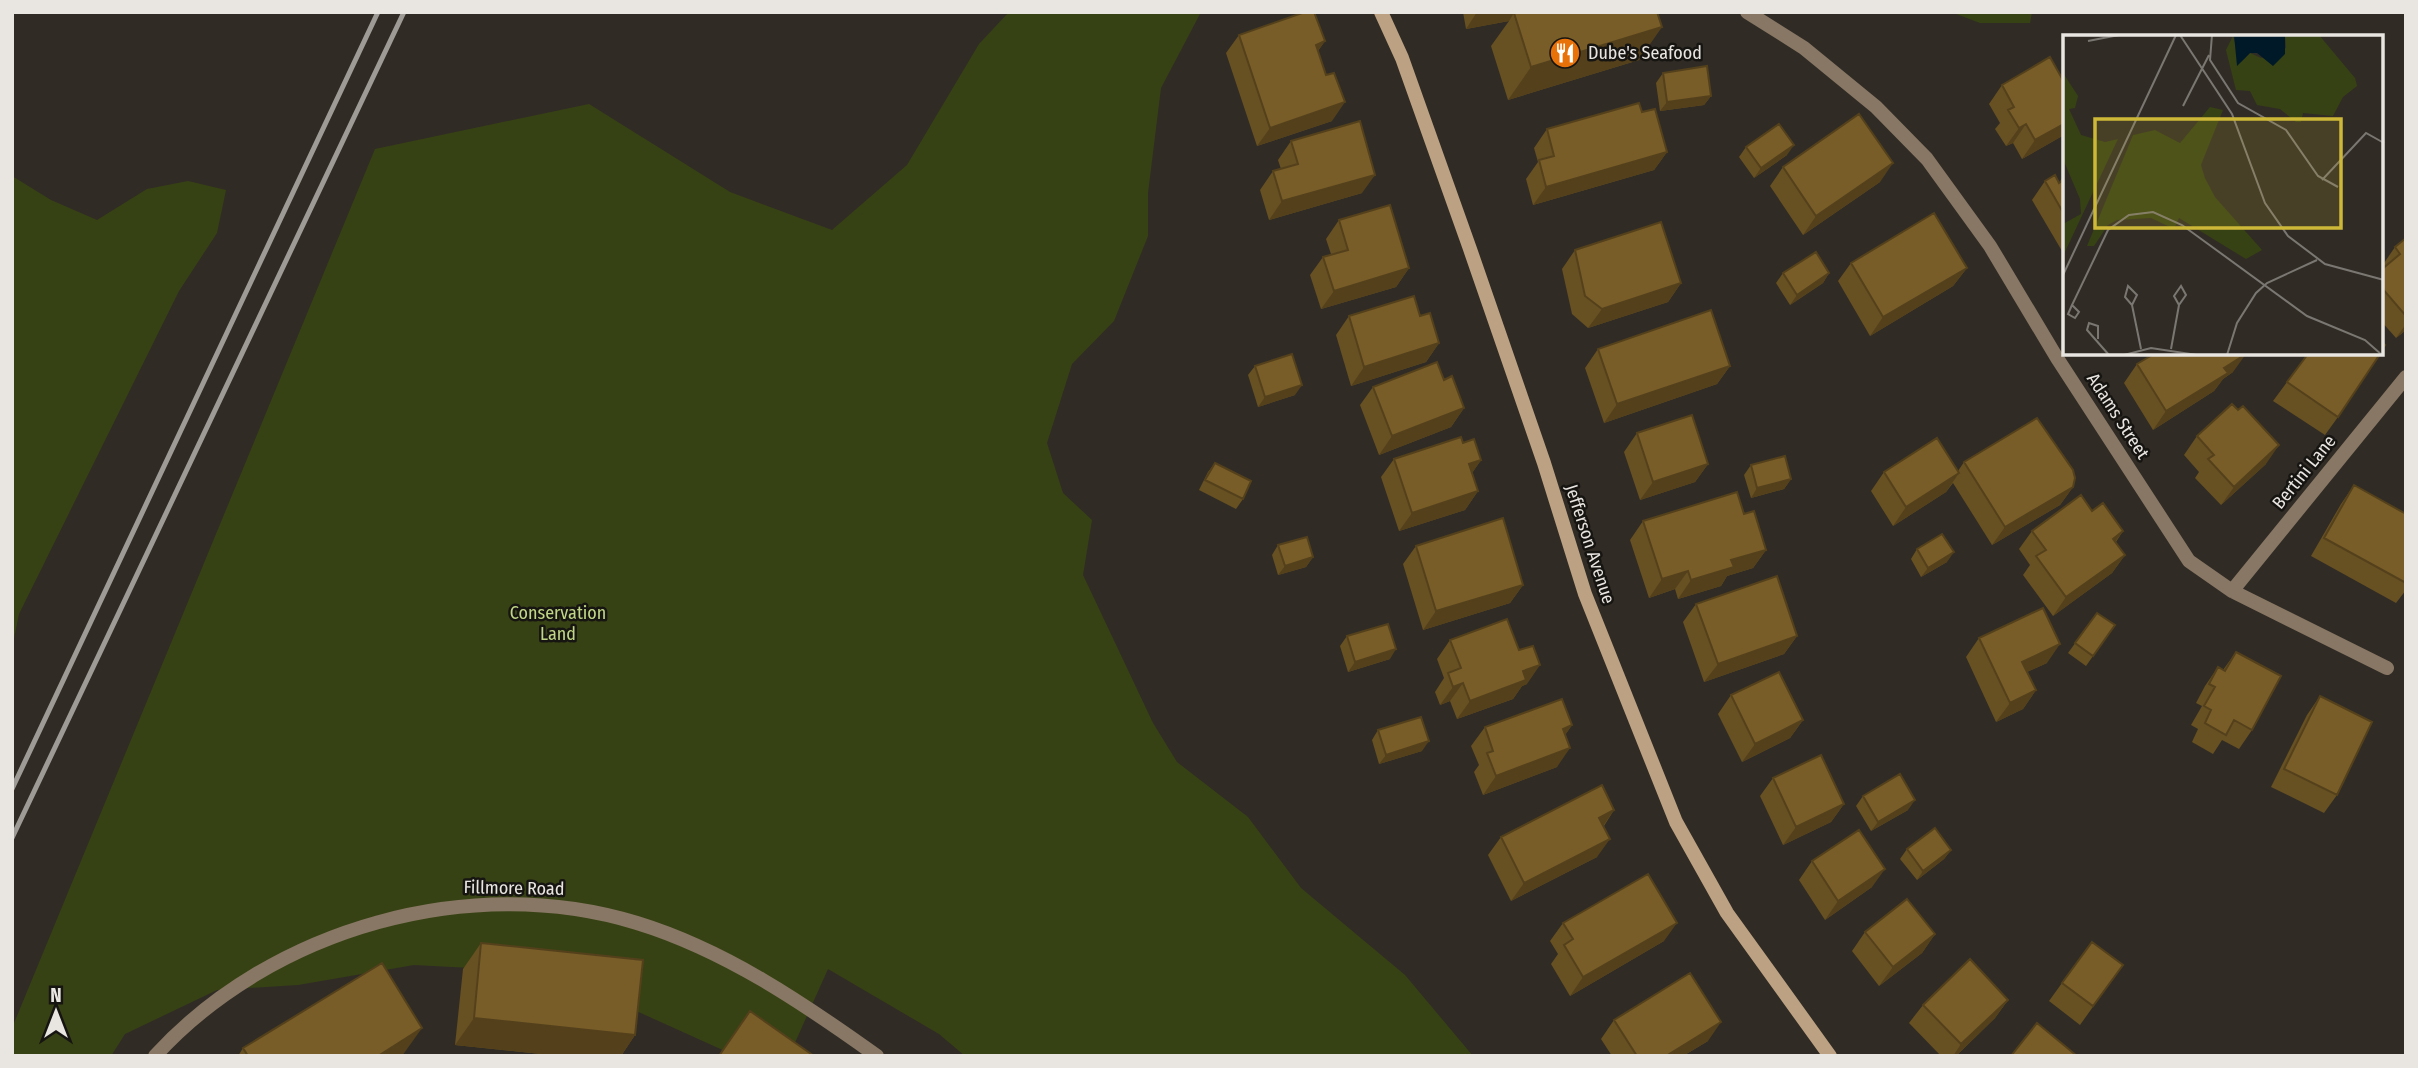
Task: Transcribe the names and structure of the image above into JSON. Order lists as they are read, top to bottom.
{
  "streets": {
    "main road": ["Jefferson Avenue"],
    "street": ["Adams Street", "Bertini Lane", "Fillmore Road"]
  },
  "crossings": [
    ["Adams Street", "Bertini Lane"]
  ],
  "parks": ["Conservation Land"],
  "places": {
    "restaurant": ["Dube's Seafood"]
  },
  "north": "top"
}
